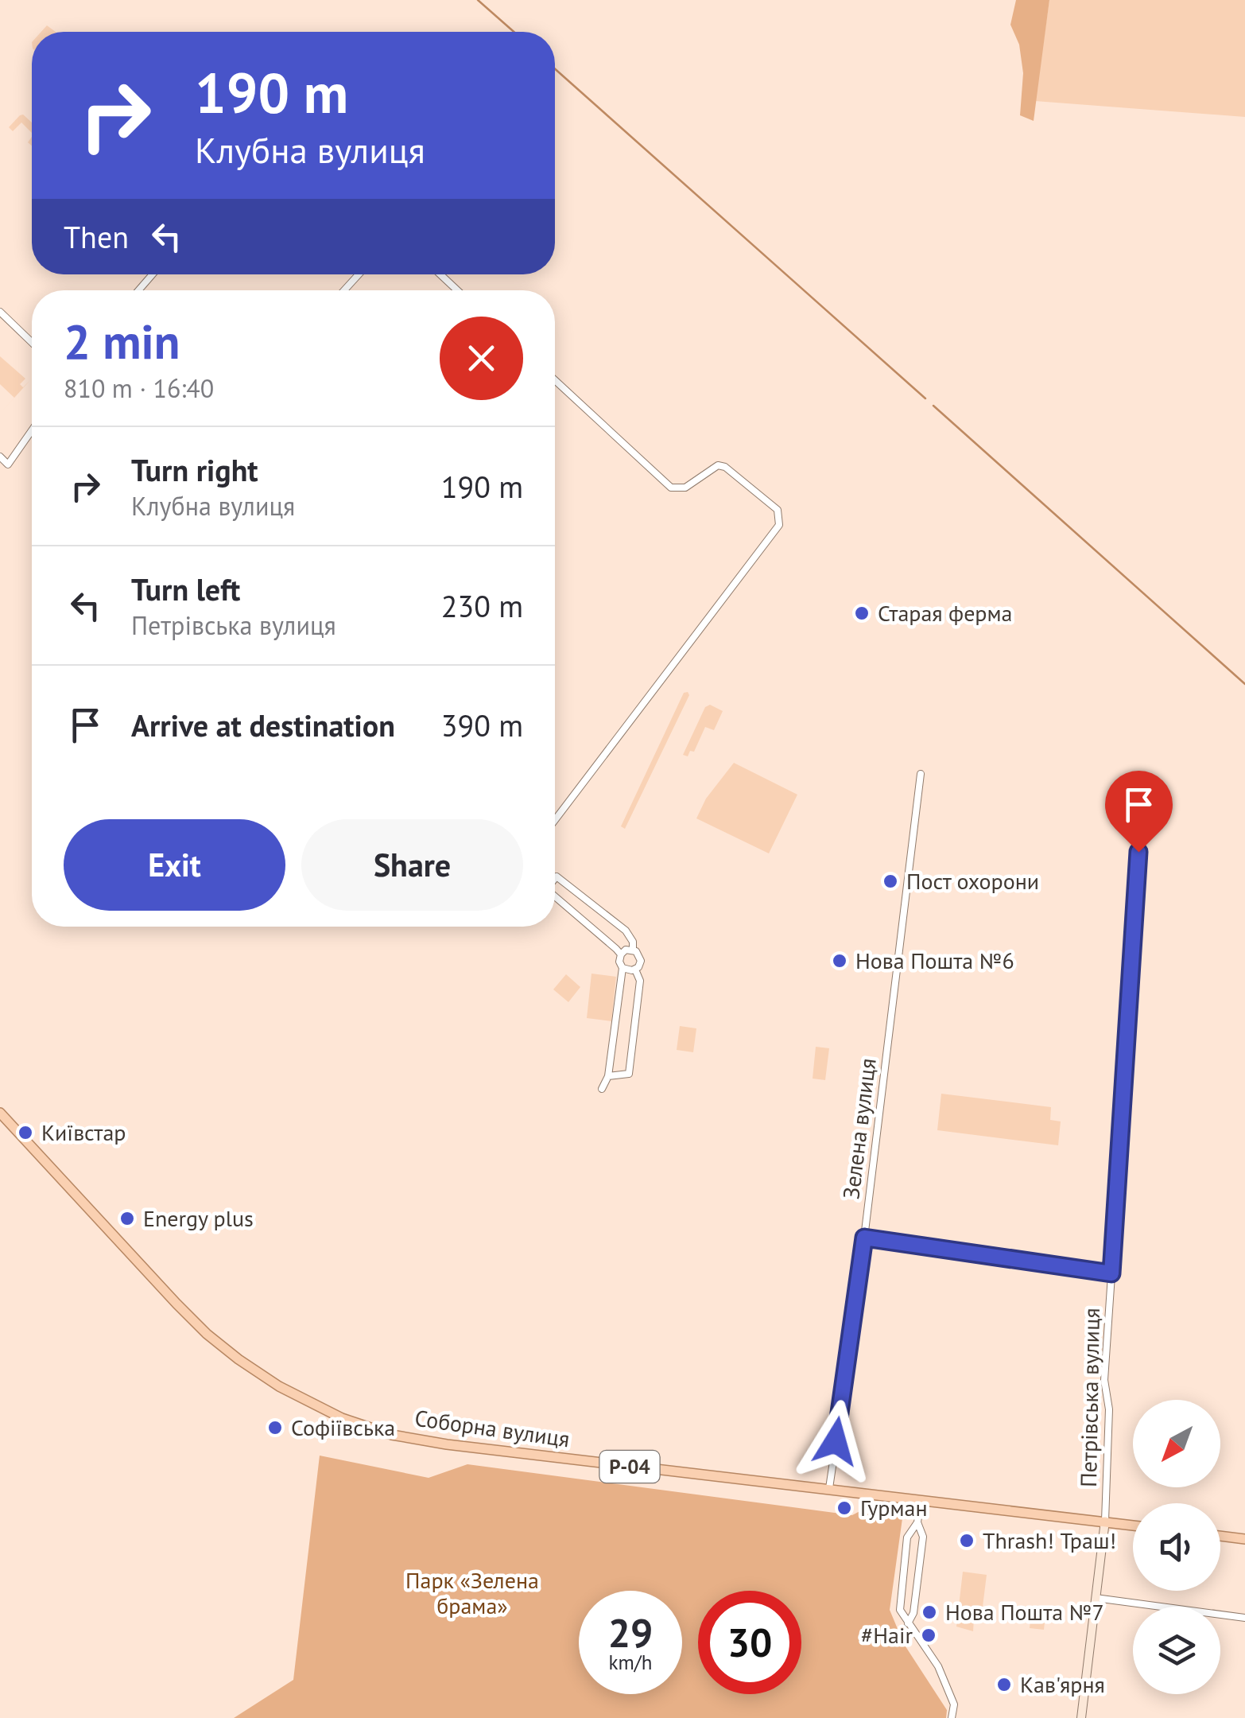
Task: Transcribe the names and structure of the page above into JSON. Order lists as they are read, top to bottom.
{
  "streets": {
    "main road": ["Соборна вулиця", "Р-04"],
    "street": ["Зелена вулиця", "Петрівська вулиця"]
  },
  "crossings": [
    ["Зелена вулиця", "Соборна вулиця"],
    ["Петрівська вулиця", "Соборна вулиця"]
  ],
  "parks": ["Парк «Зелена брама»"],
  "places": [
    "Старая ферма",
    "Пост охорони",
    "Нова Пошта №6",
    "Київстар",
    "Energy plus",
    "Софіївська",
    "Гурман",
    "Thrash! Траш!",
    "Нова Пошта №7",
    "#Hair",
    "Кав'ярня"
  ],
  "north": "bottom left",
  "page": {
    "turn": ["190 m", "Клубна вулиця"],
    "then": "Then",
    "heading": ["2 min", "810 m · 16:40"],
    "list": [
      {
        "name": "Turn right",
        "note": "Клубна вулиця",
        "value": "190 m"
      },
      {
        "name": "Turn left",
        "note": "Петрівська вулиця",
        "value": "230 m"
      },
      {
        "name": "Arrive at destination",
        "value": "390 m"
      }
    ],
    "buttons": ["Exit", "Share"],
    "speed": "29 km/h",
    "limit": "30"
  }
}
